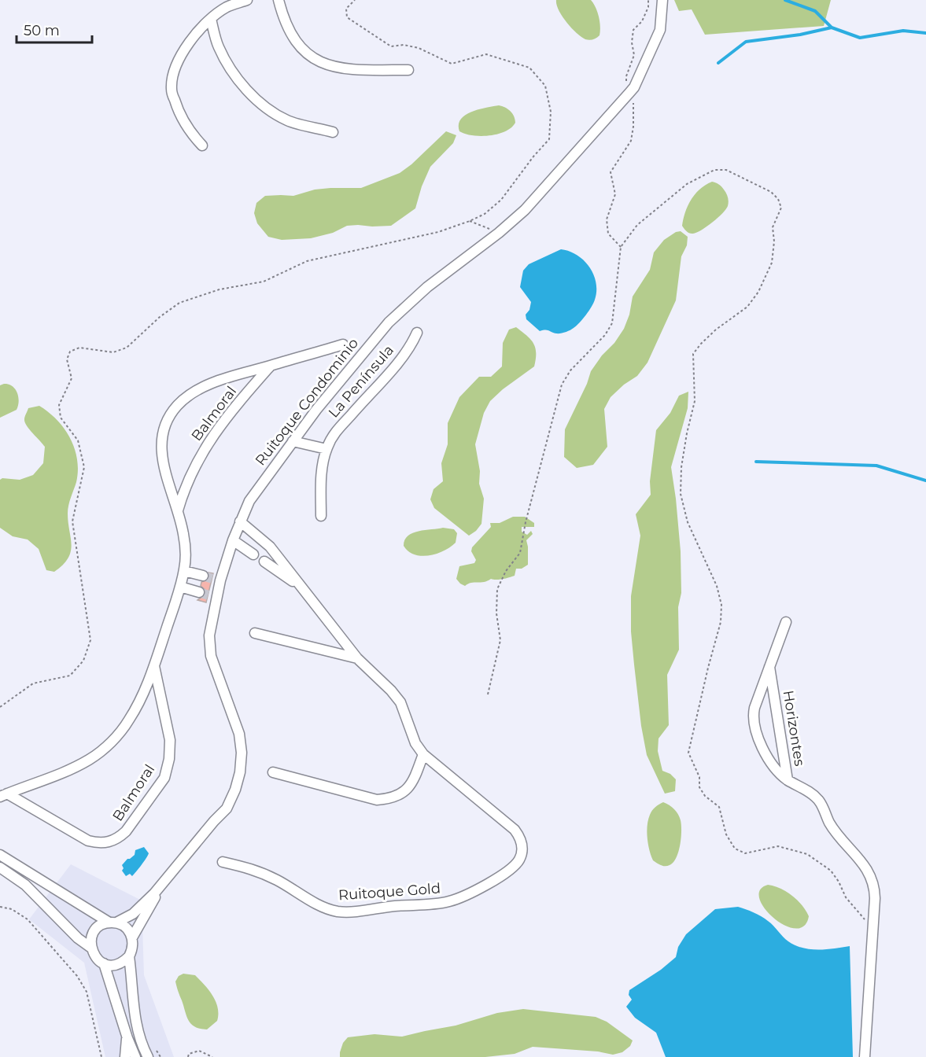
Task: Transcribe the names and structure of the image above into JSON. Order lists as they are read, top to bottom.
{
  "streets": {
    "street": [
      "La Península",
      "Ruitoque Condominio",
      "Balmoral",
      "Horizontes",
      "Ruitoque Gold"
    ]
  },
  "crossings": [
    ["Ruitoque Condominio", "Ruitoque Gold"]
  ],
  "scale_bar": "50 m"
}
